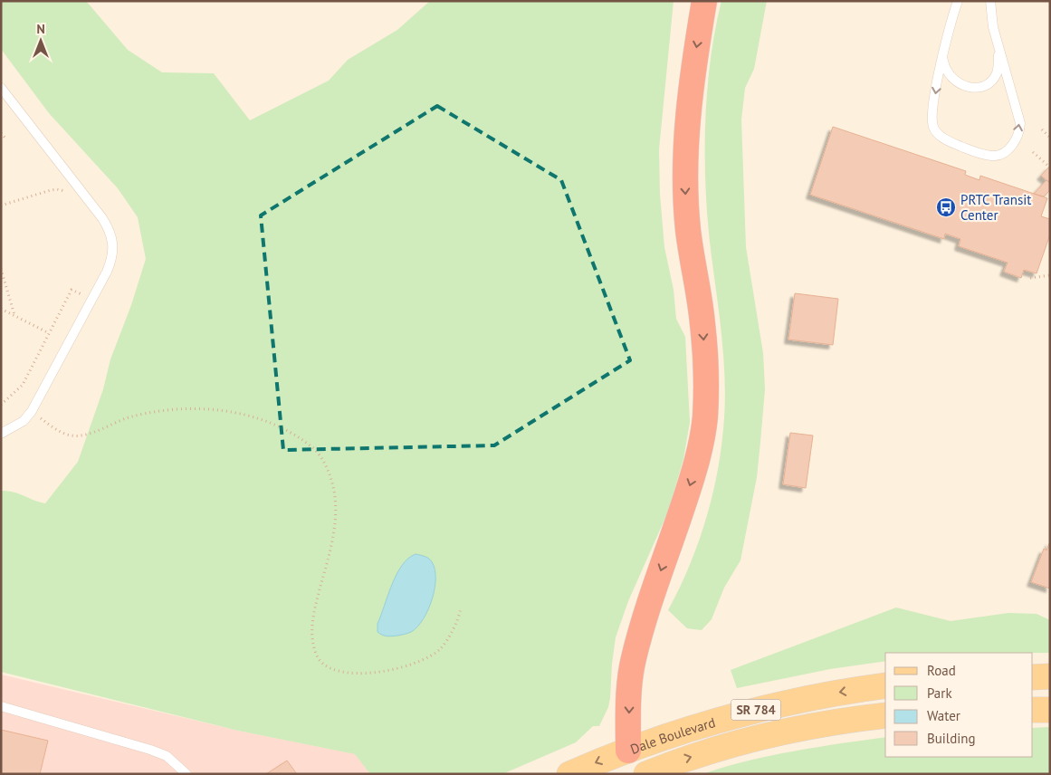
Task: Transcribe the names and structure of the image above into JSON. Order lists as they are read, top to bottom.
{
  "streets": {
    "main road": ["SR 784", "Dale Boulevard"]
  },
  "places": {
    "bus stop": ["PRTC Transit Center"]
  },
  "legend": [
    "Road",
    "Park",
    "Water",
    "Building"
  ],
  "north": "top"
}
